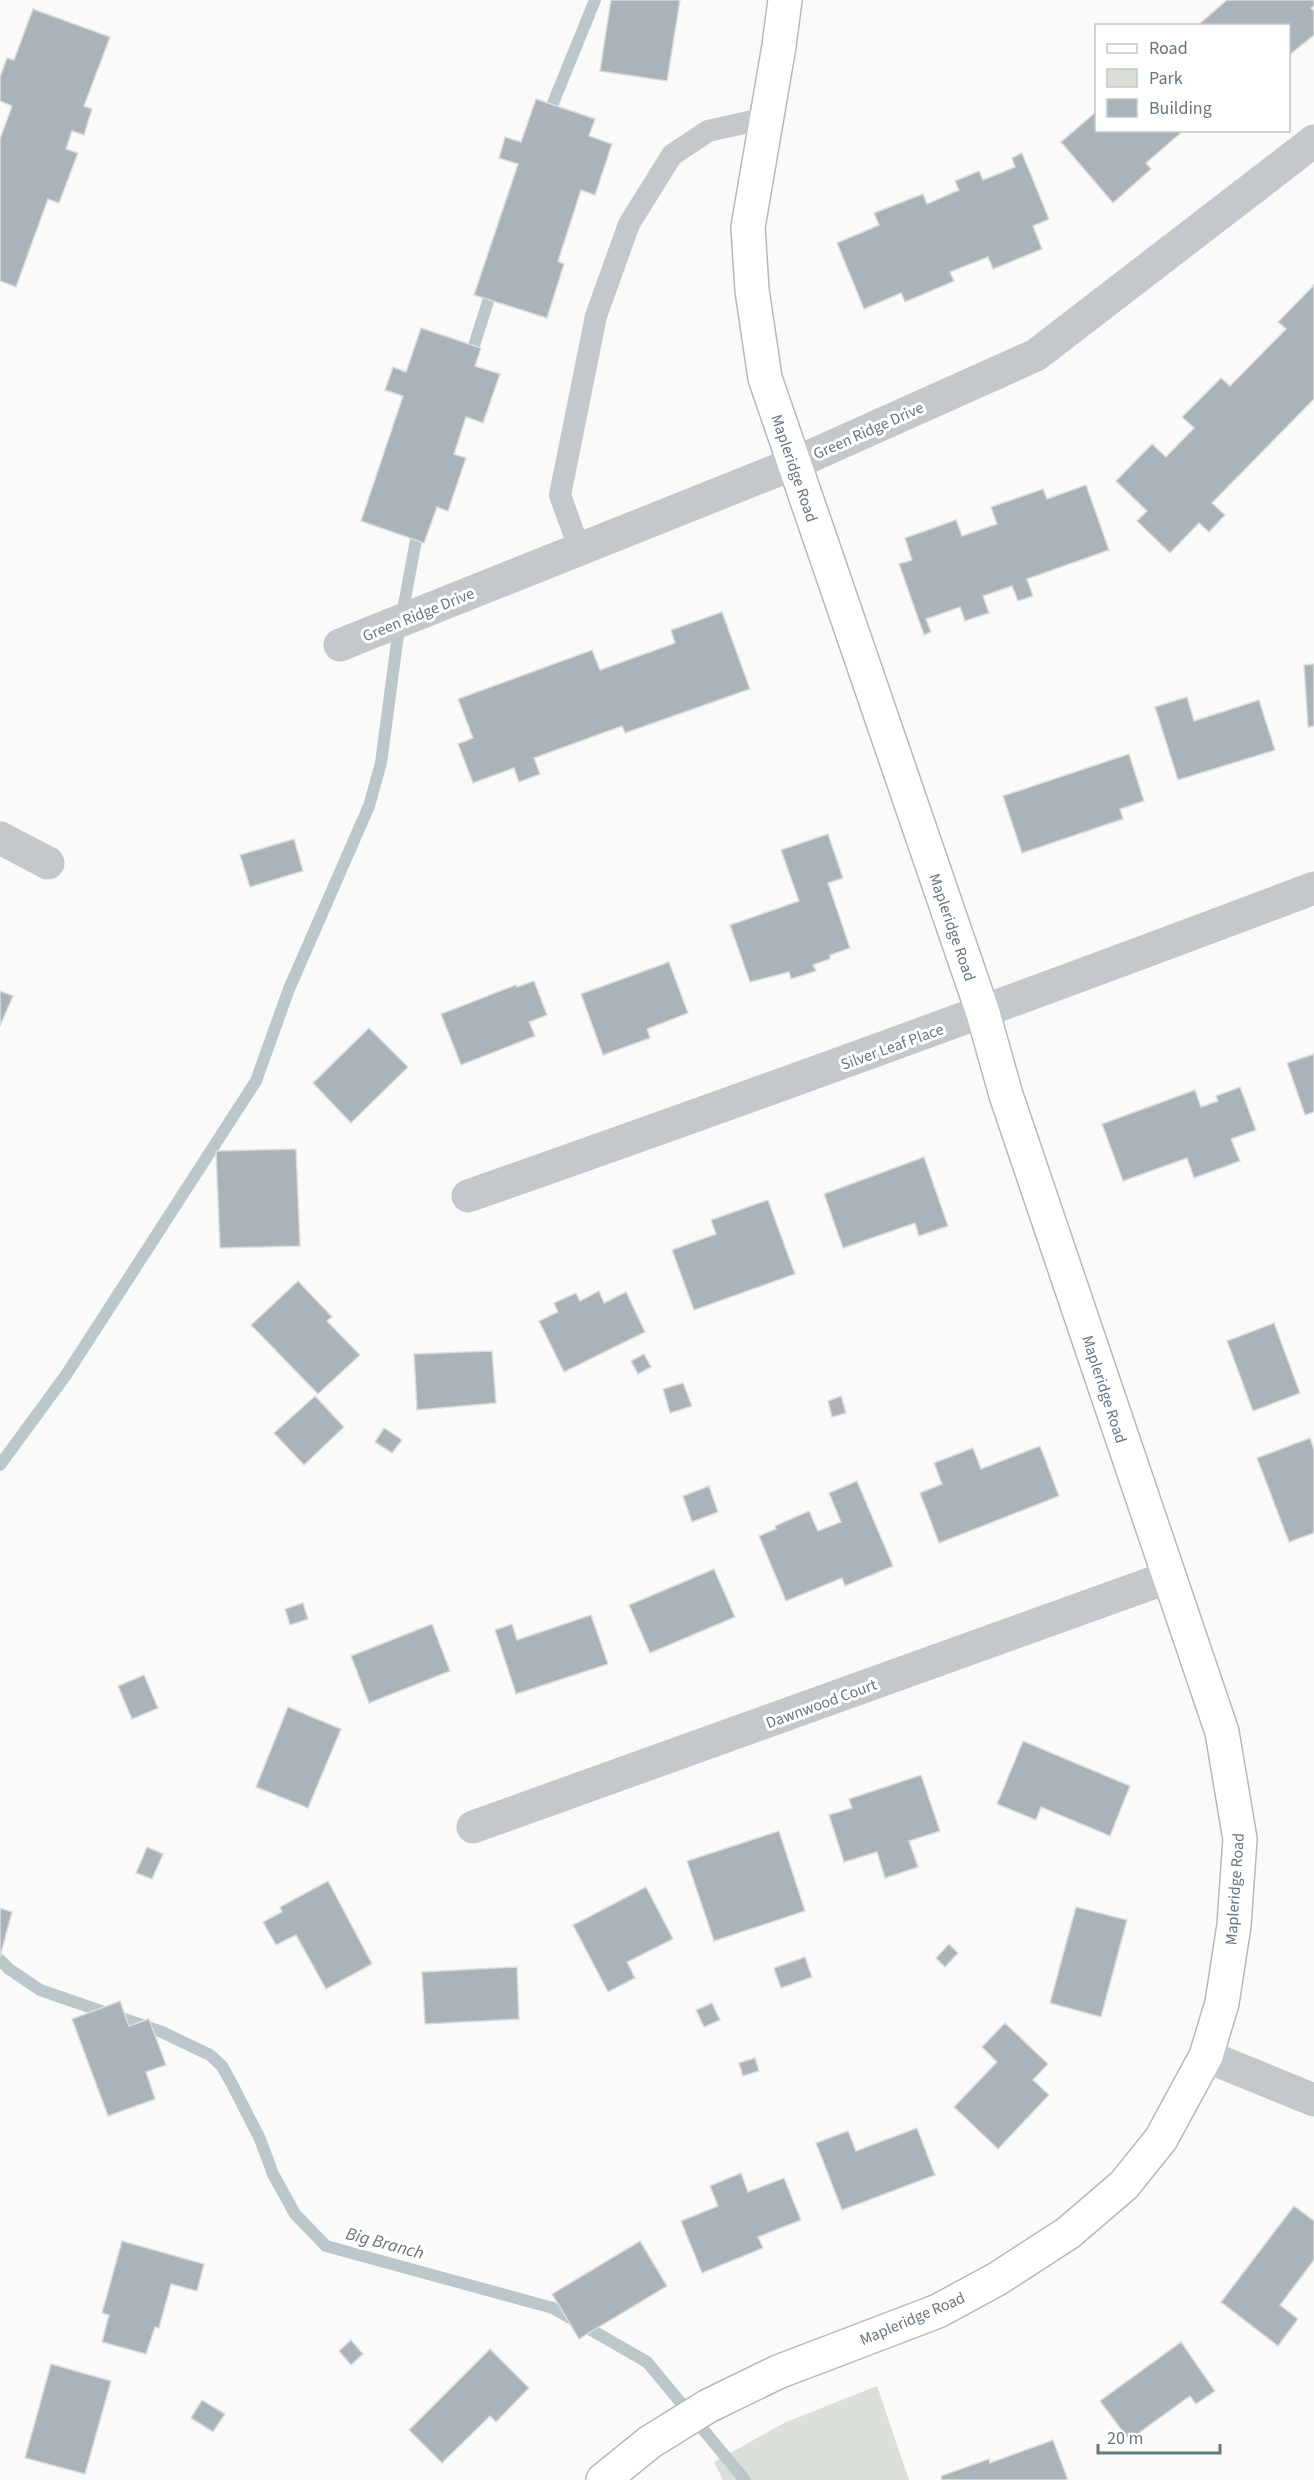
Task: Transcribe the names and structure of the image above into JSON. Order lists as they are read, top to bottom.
{
  "streets": {
    "street": [
      "Green Ridge Drive",
      "Mapleridge Road",
      "Silver Leaf Place",
      "Dawnwood Court"
    ]
  },
  "crossings": [
    ["Green Ridge Drive", "Mapleridge Road"],
    ["Mapleridge Road", "Silver Leaf Place"],
    ["Mapleridge Road", "Dawnwood Court"]
  ],
  "water": ["Big Branch"],
  "legend": ["Road", "Park", "Building"],
  "scale_bar": "20 m"
}
